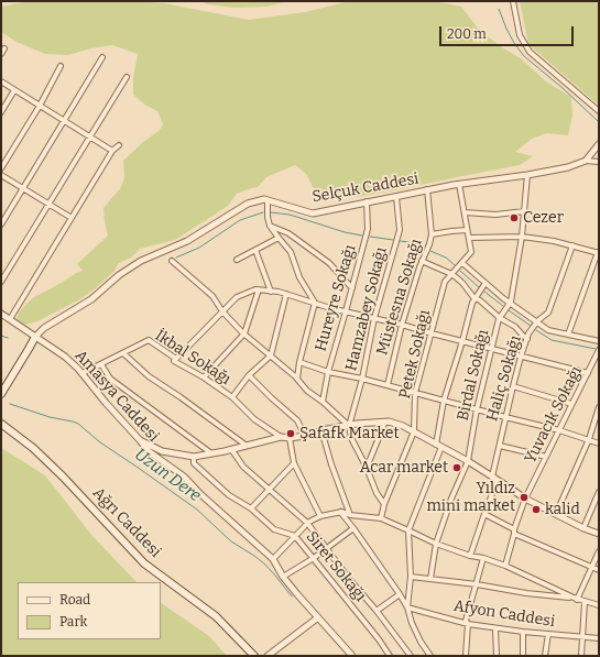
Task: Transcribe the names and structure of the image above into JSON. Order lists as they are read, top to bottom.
{
  "streets": {
    "main road": ["Ağrı Caddesi"],
    "street": [
      "Selçuk Caddesi",
      "Müstesna Sokağı",
      "Hureyre Sokağı",
      "Hamzabey Sokağı",
      "Petek Sokağı",
      "İkbal Sokağı",
      "Birdal Sokağı",
      "Haliç Sokağı",
      "Amasya Caddesi",
      "Yuvacık Sokağı",
      "Siret Sokağı",
      "Afyon Caddesi"
    ]
  },
  "crossings": [
    ["Selçuk Caddesi", "Müstesna Sokağı"],
    ["Selçuk Caddesi", "Hureyre Sokağı"],
    ["Selçuk Caddesi", "Hamzabey Sokağı"],
    ["Selçuk Caddesi", "Birdal Sokağı"],
    ["Selçuk Caddesi", "Amasya Caddesi"],
    ["İkbal Sokağı", "Amasya Caddesi"]
  ],
  "water": ["Uzun Dere"],
  "places": [
    "Cezer",
    "Şafafk Market",
    "Acar market",
    "Yıldız mini market",
    "kalid"
  ],
  "legend": ["Road", "Park"],
  "scale_bar": "200 m"
}
